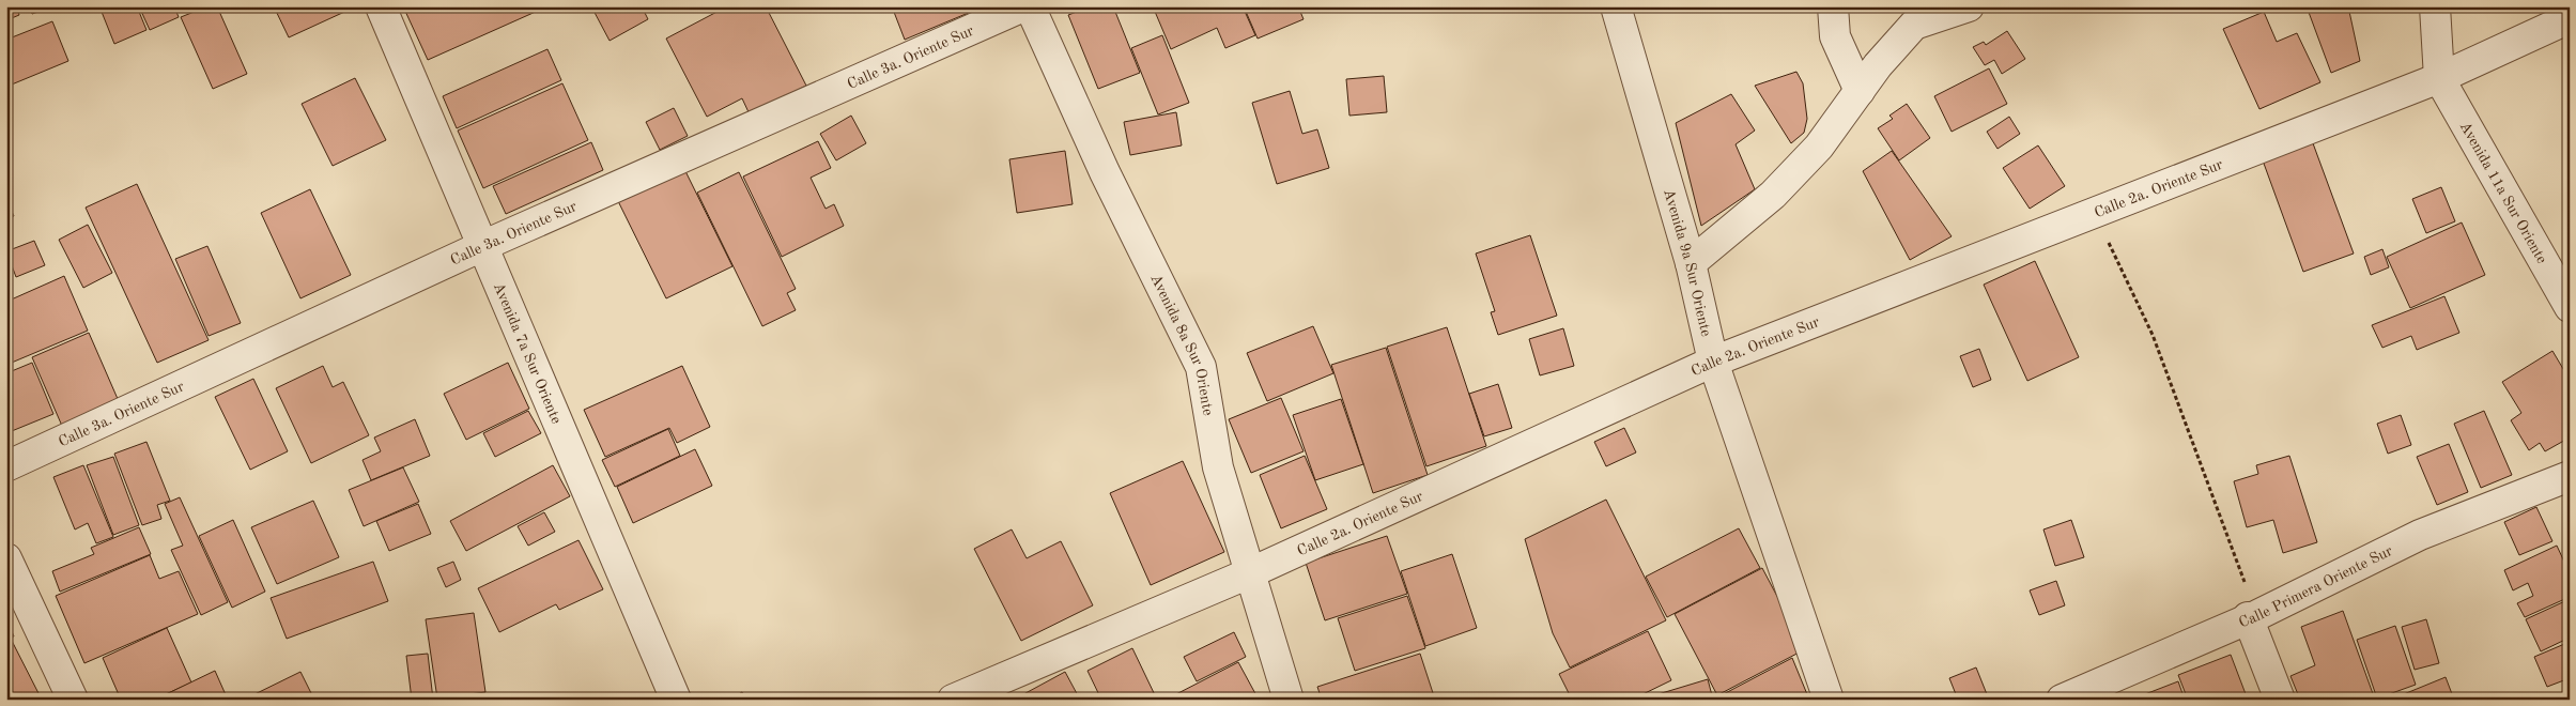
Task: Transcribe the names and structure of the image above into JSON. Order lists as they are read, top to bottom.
{
  "streets": {
    "street": [
      "Calle 3a. Oriente Sur",
      "Calle 2a. Oriente Sur",
      "Avenida 11a Sur Oriente",
      "Avenida 9a Sur Oriente",
      "Avenida 8a Sur Oriente",
      "Avenida 7a Sur Oriente",
      "Calle Primera Oriente Sur"
    ]
  },
  "crossings": [
    ["Calle 3a. Oriente Sur", "Avenida 7a Sur Oriente"],
    ["Calle 2a. Oriente Sur", "Avenida 11a Sur Oriente"],
    ["Calle 2a. Oriente Sur", "Avenida 9a Sur Oriente"],
    ["Calle 2a. Oriente Sur", "Avenida 8a Sur Oriente"]
  ]
}
